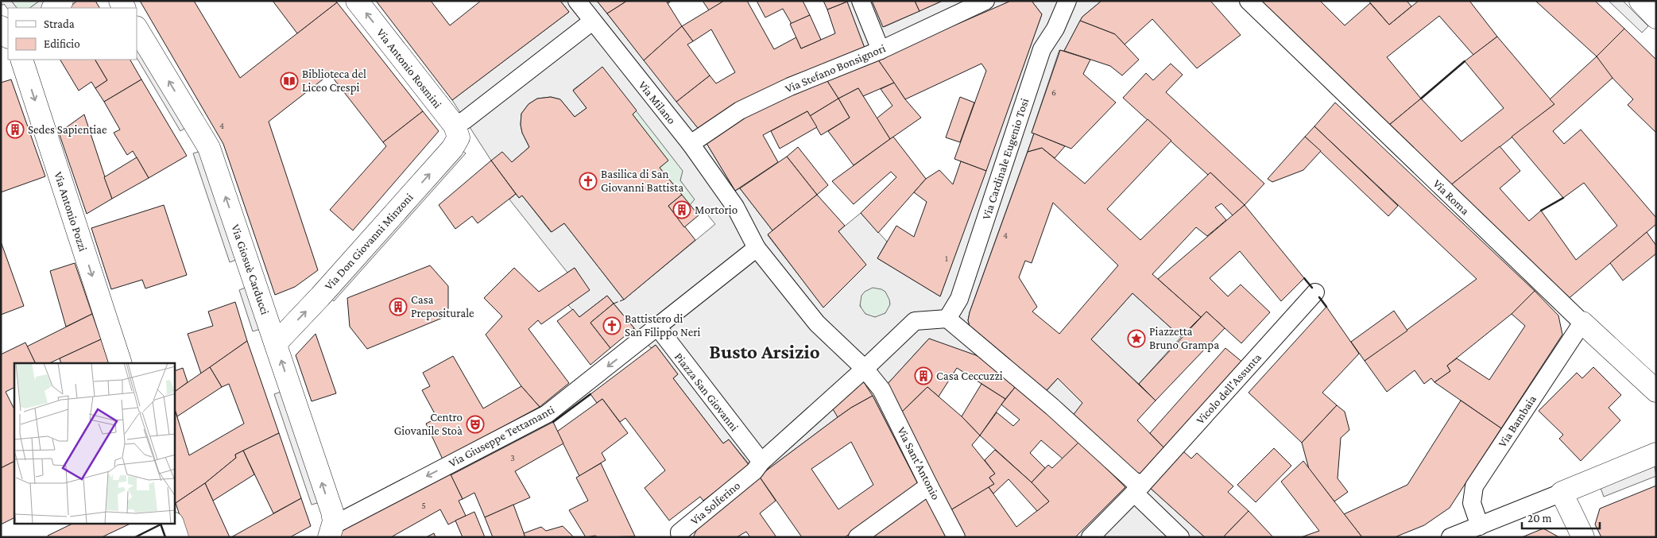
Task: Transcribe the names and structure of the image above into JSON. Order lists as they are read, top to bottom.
{
  "streets": {
    "street": [
      "Via Antonio Rosmini",
      "Via Stefano Bonsignori",
      "Via Milano",
      "Via Cardinale Eugenio Tosi",
      "Via Roma",
      "Via Antonio Pozzi",
      "Via Don Giovanni Minzoni",
      "Via Giosuè Carducci",
      "Vicolo dell'Assunta",
      "Piazza San Giovanni",
      "Via Bambaia",
      "Via Giuseppe Tettamanti",
      "Via Sant'Antonio",
      "Via Solferino"
    ]
  },
  "crossings": [
    ["Via Antonio Rosmini", "Via Don Giovanni Minzoni"],
    ["Via Stefano Bonsignori", "Via Milano"],
    ["Via Milano", "Via Don Giovanni Minzoni"],
    ["Via Roma", "Via Bambaia"],
    ["Via Don Giovanni Minzoni", "Via Giosuè Carducci"],
    ["Via Giosuè Carducci", "Via Giuseppe Tettamanti"],
    ["Piazza San Giovanni", "Via Giuseppe Tettamanti"],
    ["Piazza San Giovanni", "Via Solferino"]
  ],
  "one_way": [
    "Via Antonio Rosmini",
    "Via Antonio Pozzi",
    "Via Don Giovanni Minzoni",
    "Via Giosuè Carducci",
    "Via Giuseppe Tettamanti"
  ],
  "districts": ["Busto Arsizio"],
  "places": {
    "library": ["Biblioteca del Liceo Crespi"],
    "building": [
      "Sedes Sapientiae",
      "Mortorio",
      "Casa Prepositurale",
      "Casa Ceccuzzi"
    ],
    "church": ["Basilica di San Giovanni Battista", "Battistero di San Filippo Neri"],
    "place": ["Piazzetta Bruno Grampa"],
    "theatre": ["Centro Giovanile Stoà"]
  },
  "house_numbers": [
    "6",
    "4",
    "4",
    "1",
    "3",
    "5"
  ],
  "legend": ["Strada", "Edificio"],
  "scale_bar": "20 m"
}
